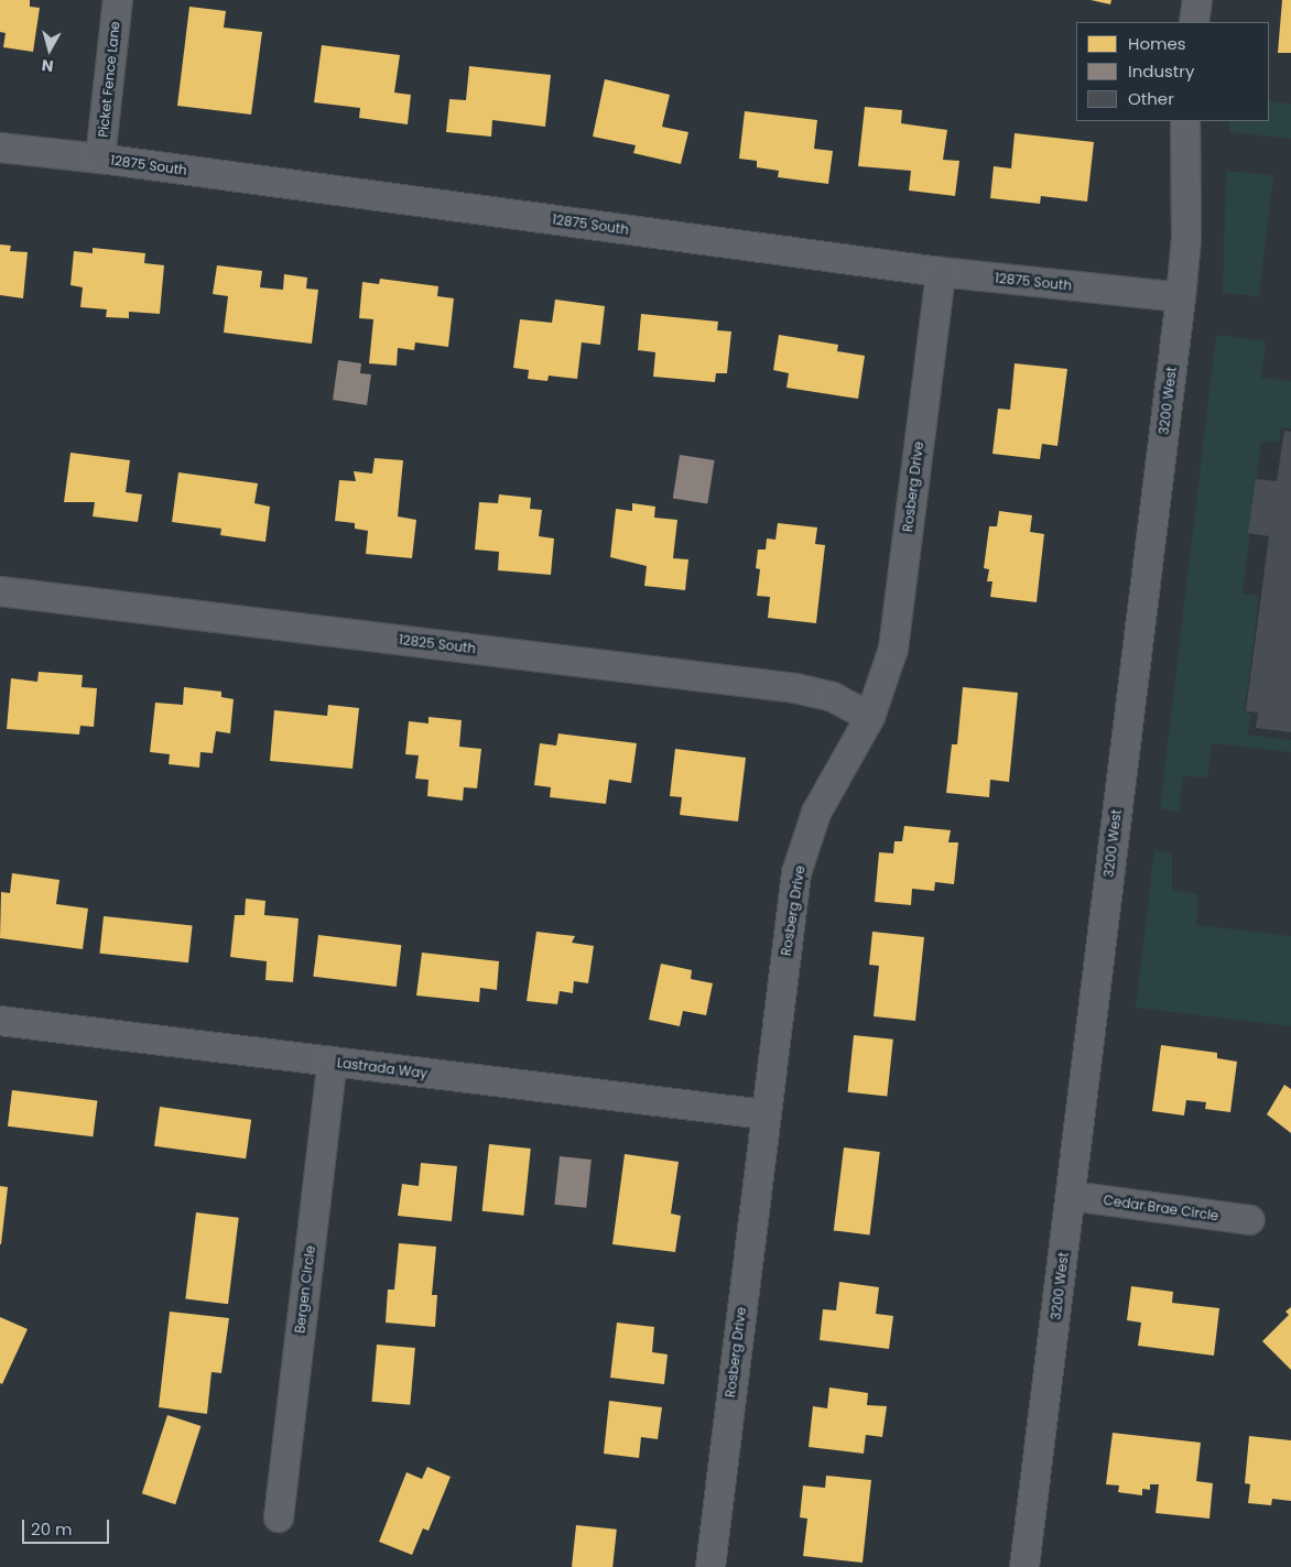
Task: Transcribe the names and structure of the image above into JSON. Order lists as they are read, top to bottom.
{
  "streets": {
    "street": [
      "Picket Fence Lane",
      "12875 South",
      "3200 West",
      "Rosberg Drive",
      "12825 South",
      "Lastrada Way",
      "Cedar Brae Circle",
      "Bergen Circle"
    ]
  },
  "crossings": [
    ["Picket Fence Lane", "12875 South"],
    ["12875 South", "3200 West"],
    ["12875 South", "Rosberg Drive"],
    ["3200 West", "Cedar Brae Circle"],
    ["Rosberg Drive", "12825 South"],
    ["Rosberg Drive", "Lastrada Way"],
    ["Lastrada Way", "Bergen Circle"]
  ],
  "legend": ["Homes", "Industry", "Other"],
  "scale_bar": "20 m",
  "north": "bottom"
}
